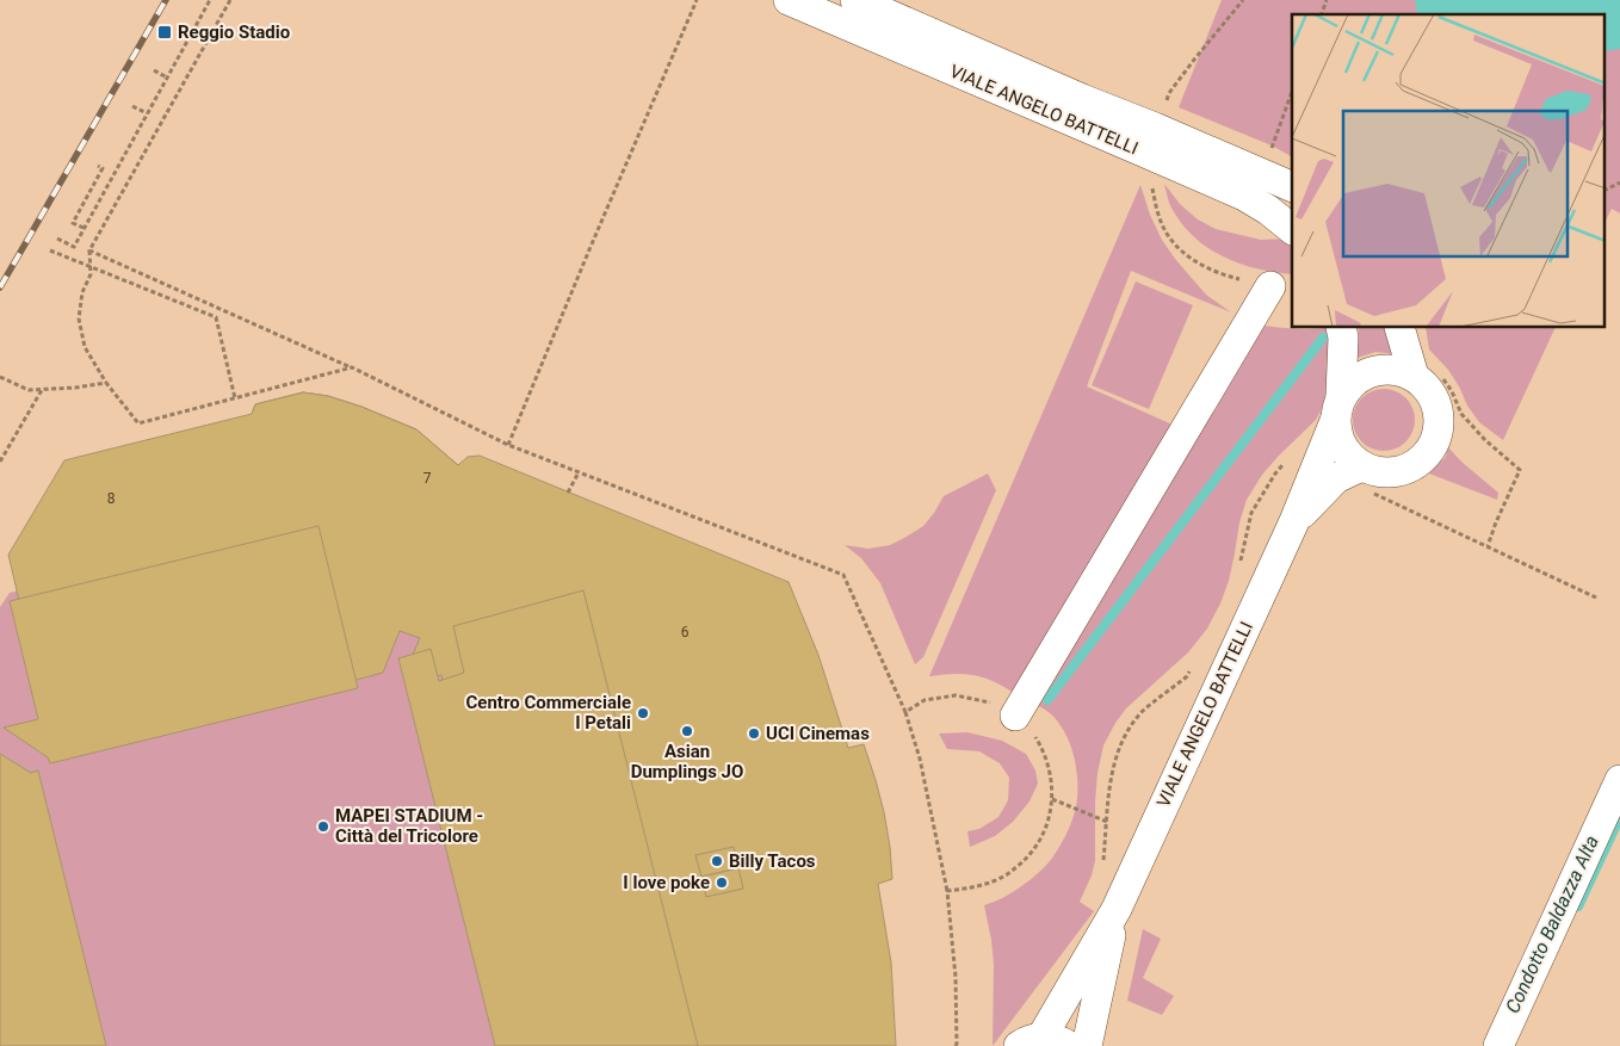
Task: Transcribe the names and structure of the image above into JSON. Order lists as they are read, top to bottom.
{
  "streets": {
    "street": ["VIALE ANGELO BATTELLI"]
  },
  "water": ["Condotto Baldazza Alta"],
  "places": {
    "transit": ["Reggio Stadio"],
    "other": [
      "Centro Commerciale I Petali",
      "Asian Dumplings JO",
      "UCI Cinemas",
      "MAPEI STADIUM - Città del Tricolore",
      "Billy Tacos",
      "I love poke"
    ]
  },
  "house_numbers": ["7", "8", "6"]
}
